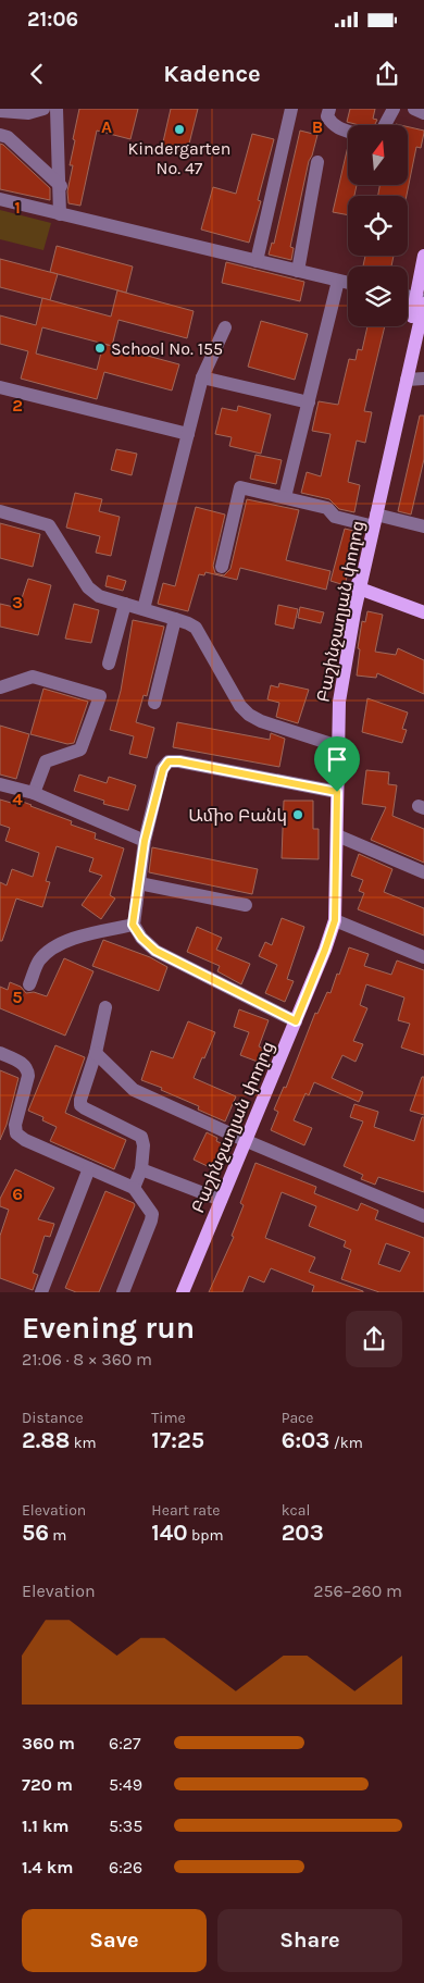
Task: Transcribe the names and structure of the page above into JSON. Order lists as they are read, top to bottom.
{
  "streets": {
    "main road": ["Բաշինջաղյան փողոց"]
  },
  "places": ["Kindergarten No. 47", "School No. 155", "Ամիօ Բանկ"],
  "north": "top",
  "page": {
    "status": "21:06",
    "header": "Kadence",
    "heading": ["Evening run", "21:06 · 8 × 360 m"],
    "stats": [
      ["Distance", "2.88 km"],
      ["Time", "17:25"],
      ["Pace", "6:03 /km"],
      ["Elevation", "56 m"],
      ["Heart rate", "140 bpm"],
      ["kcal", "203"]
    ],
    "chart": ["Elevation", "256–260 m"],
    "list": [
      {
        "name": "360 m",
        "note": "6:27"
      },
      {
        "name": "720 m",
        "note": "5:49"
      },
      {
        "name": "1.1 km",
        "note": "5:35"
      },
      {
        "name": "1.4 km",
        "note": "6:26"
      }
    ],
    "buttons": ["Save", "Share"]
  },
  "grid": {
    "columns": ["A", "B"],
    "rows": [
      "1",
      "2",
      "3",
      "4",
      "5",
      "6"
    ]
  }
}
